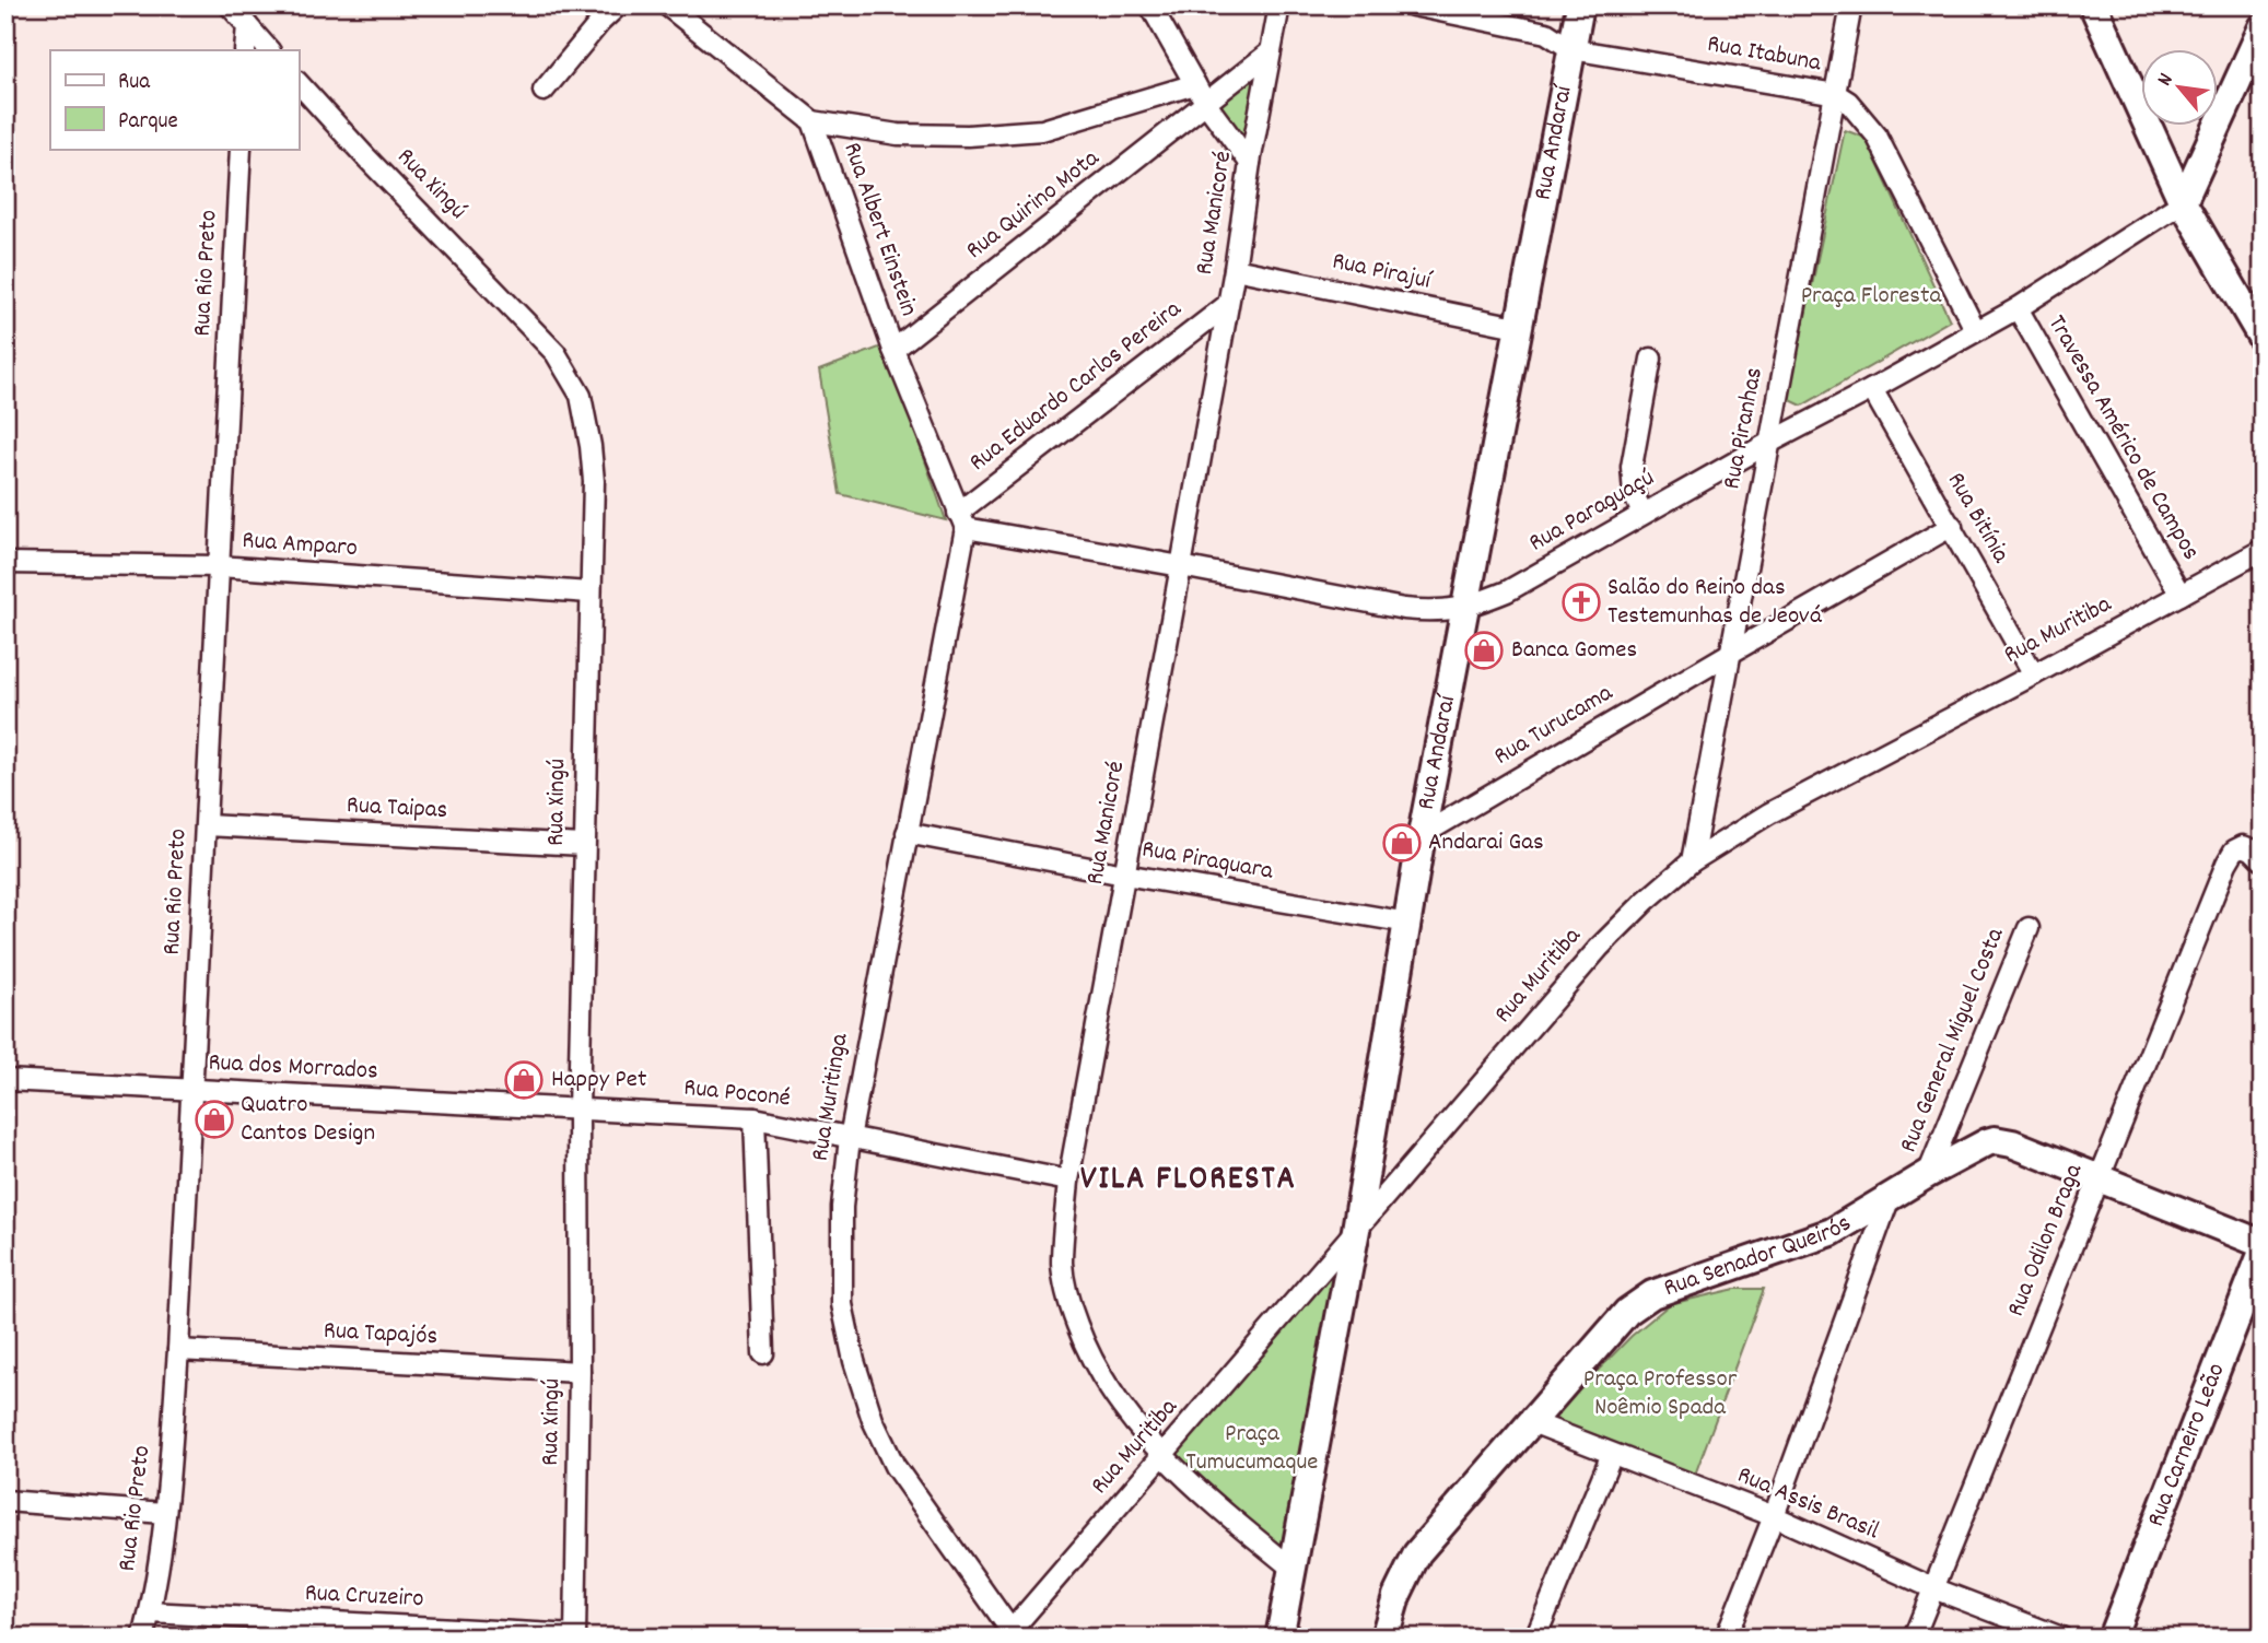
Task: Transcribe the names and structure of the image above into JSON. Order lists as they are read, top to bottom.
{
  "streets": {
    "street": [
      "Rua Itabuna",
      "Rua Andaraí",
      "Rua Xingú",
      "Rua Quirino Mota",
      "Rua Manicoré",
      "Rua Albert Einstein",
      "Rua Pirajuí",
      "Rua Rio Preto",
      "Rua Eduardo Carlos Pereira",
      "Rua Piranhas",
      "Travessa Américo de Campos",
      "Rua Paraguaçú",
      "Rua Bitínia",
      "Rua Amparo",
      "Rua Muritiba",
      "Rua Turucama",
      "Rua Taipas",
      "Rua Piraquara",
      "Rua General Miguel Costa",
      "Rua dos Morrados",
      "Rua Poconé",
      "Rua Muritinga",
      "Rua Odilon Braga",
      "Rua Senador Queirós",
      "Rua Tapajós",
      "Rua Carneiro Leão",
      "Rua Assis Brasil",
      "Rua Cruzeiro"
    ]
  },
  "crossings": [
    ["Rua Itabuna", "Rua Andaraí"],
    ["Rua Itabuna", "Rua Piranhas"],
    ["Rua Itabuna", "Rua Paraguaçú"],
    ["Rua Andaraí", "Rua Manicoré"],
    ["Rua Andaraí", "Rua Pirajuí"],
    ["Rua Andaraí", "Rua Paraguaçú"],
    ["Rua Andaraí", "Rua Muritiba"],
    ["Rua Andaraí", "Rua Turucama"],
    ["Rua Andaraí", "Rua Piraquara"],
    ["Rua Xingú", "Rua Amparo"],
    ["Rua Xingú", "Rua Taipas"],
    ["Rua Xingú", "Rua dos Morrados"],
    ["Rua Xingú", "Rua Poconé"],
    ["Rua Xingú", "Rua Tapajós"],
    ["Rua Xingú", "Rua Cruzeiro"],
    ["Rua Quirino Mota", "Rua Manicoré"],
    ["Rua Quirino Mota", "Rua Albert Einstein"],
    ["Rua Manicoré", "Rua Pirajuí"],
    ["Rua Manicoré", "Rua Eduardo Carlos Pereira"],
    ["Rua Manicoré", "Rua Paraguaçú"],
    ["Rua Manicoré", "Rua Muritiba"],
    ["Rua Manicoré", "Rua Piraquara"],
    ["Rua Manicoré", "Rua Poconé"],
    ["Rua Albert Einstein", "Rua Eduardo Carlos Pereira"],
    ["Rua Albert Einstein", "Rua Paraguaçú"],
    ["Rua Albert Einstein", "Rua Muritinga"],
    ["Rua Rio Preto", "Rua Amparo"],
    ["Rua Rio Preto", "Rua Taipas"],
    ["Rua Rio Preto", "Rua dos Morrados"],
    ["Rua Rio Preto", "Rua Tapajós"],
    ["Rua Rio Preto", "Rua Cruzeiro"],
    ["Rua Eduardo Carlos Pereira", "Rua Paraguaçú"],
    ["Rua Eduardo Carlos Pereira", "Rua Muritinga"],
    ["Rua Piranhas", "Rua Paraguaçú"],
    ["Rua Piranhas", "Rua Muritiba"],
    ["Rua Piranhas", "Rua Turucama"],
    ["Travessa Américo de Campos", "Rua Paraguaçú"],
    ["Travessa Américo de Campos", "Rua Muritiba"],
    ["Rua Paraguaçú", "Rua Bitínia"],
    ["Rua Paraguaçú", "Rua Muritinga"],
    ["Rua Bitínia", "Rua Muritiba"],
    ["Rua Bitínia", "Rua Turucama"],
    ["Rua Muritiba", "Rua Muritinga"],
    ["Rua Piraquara", "Rua Muritinga"],
    ["Rua General Miguel Costa", "Rua Senador Queirós"],
    ["Rua dos Morrados", "Rua Poconé"],
    ["Rua Poconé", "Rua Muritinga"],
    ["Rua Odilon Braga", "Rua Senador Queirós"],
    ["Rua Odilon Braga", "Rua Assis Brasil"],
    ["Rua Senador Queirós", "Rua Assis Brasil"]
  ],
  "districts": ["VILA FLORESTA"],
  "parks": ["Praça Floresta", "Praça Professor Noêmio Spada", "Praça Tumucumaque"],
  "places": {
    "church": ["Salão do Reino das Testemunhas de Jeová"],
    "shop": [
      "Banca Gomes",
      "Andarai Gas",
      "Happy Pet",
      "Quatro Cantos Design"
    ]
  },
  "legend": ["Rua", "Parque"],
  "north": "top left"
}
